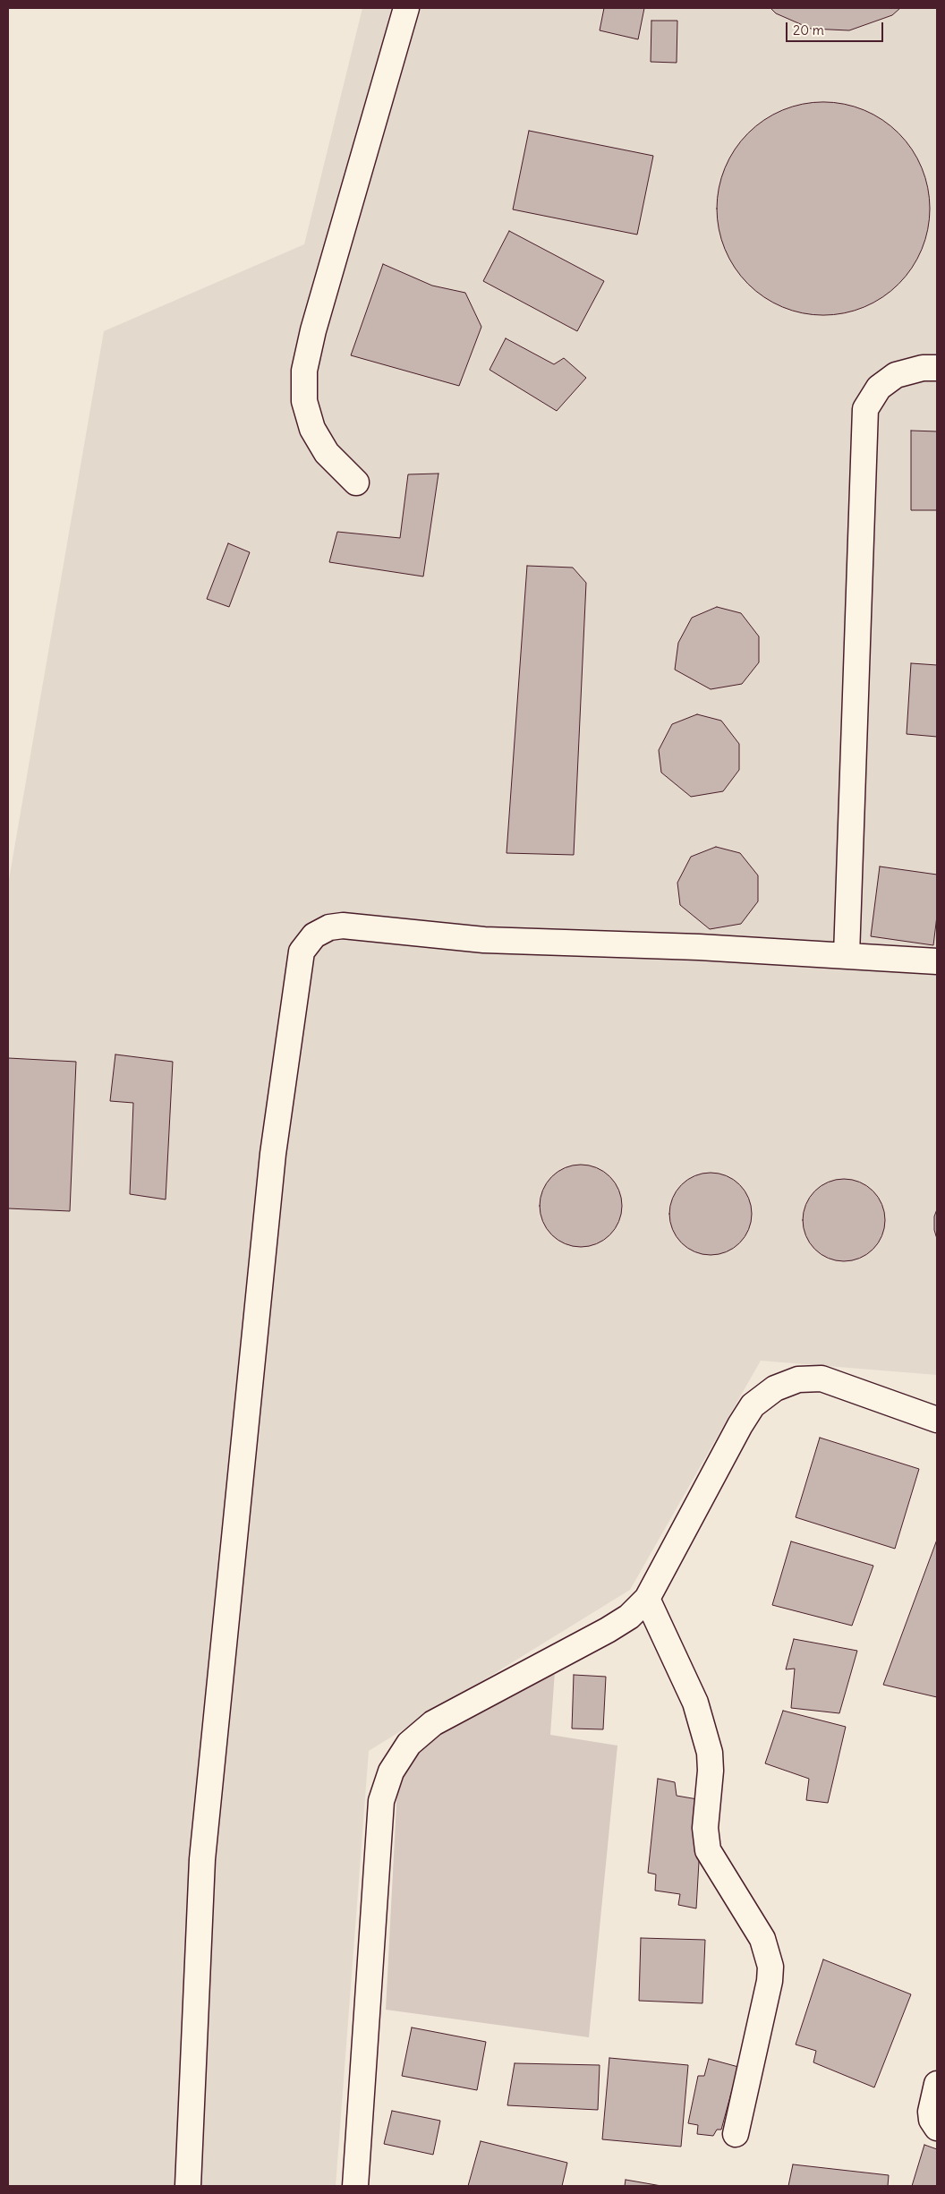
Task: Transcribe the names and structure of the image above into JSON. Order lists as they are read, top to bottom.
{
  "scale_bar": "20 m"
}
